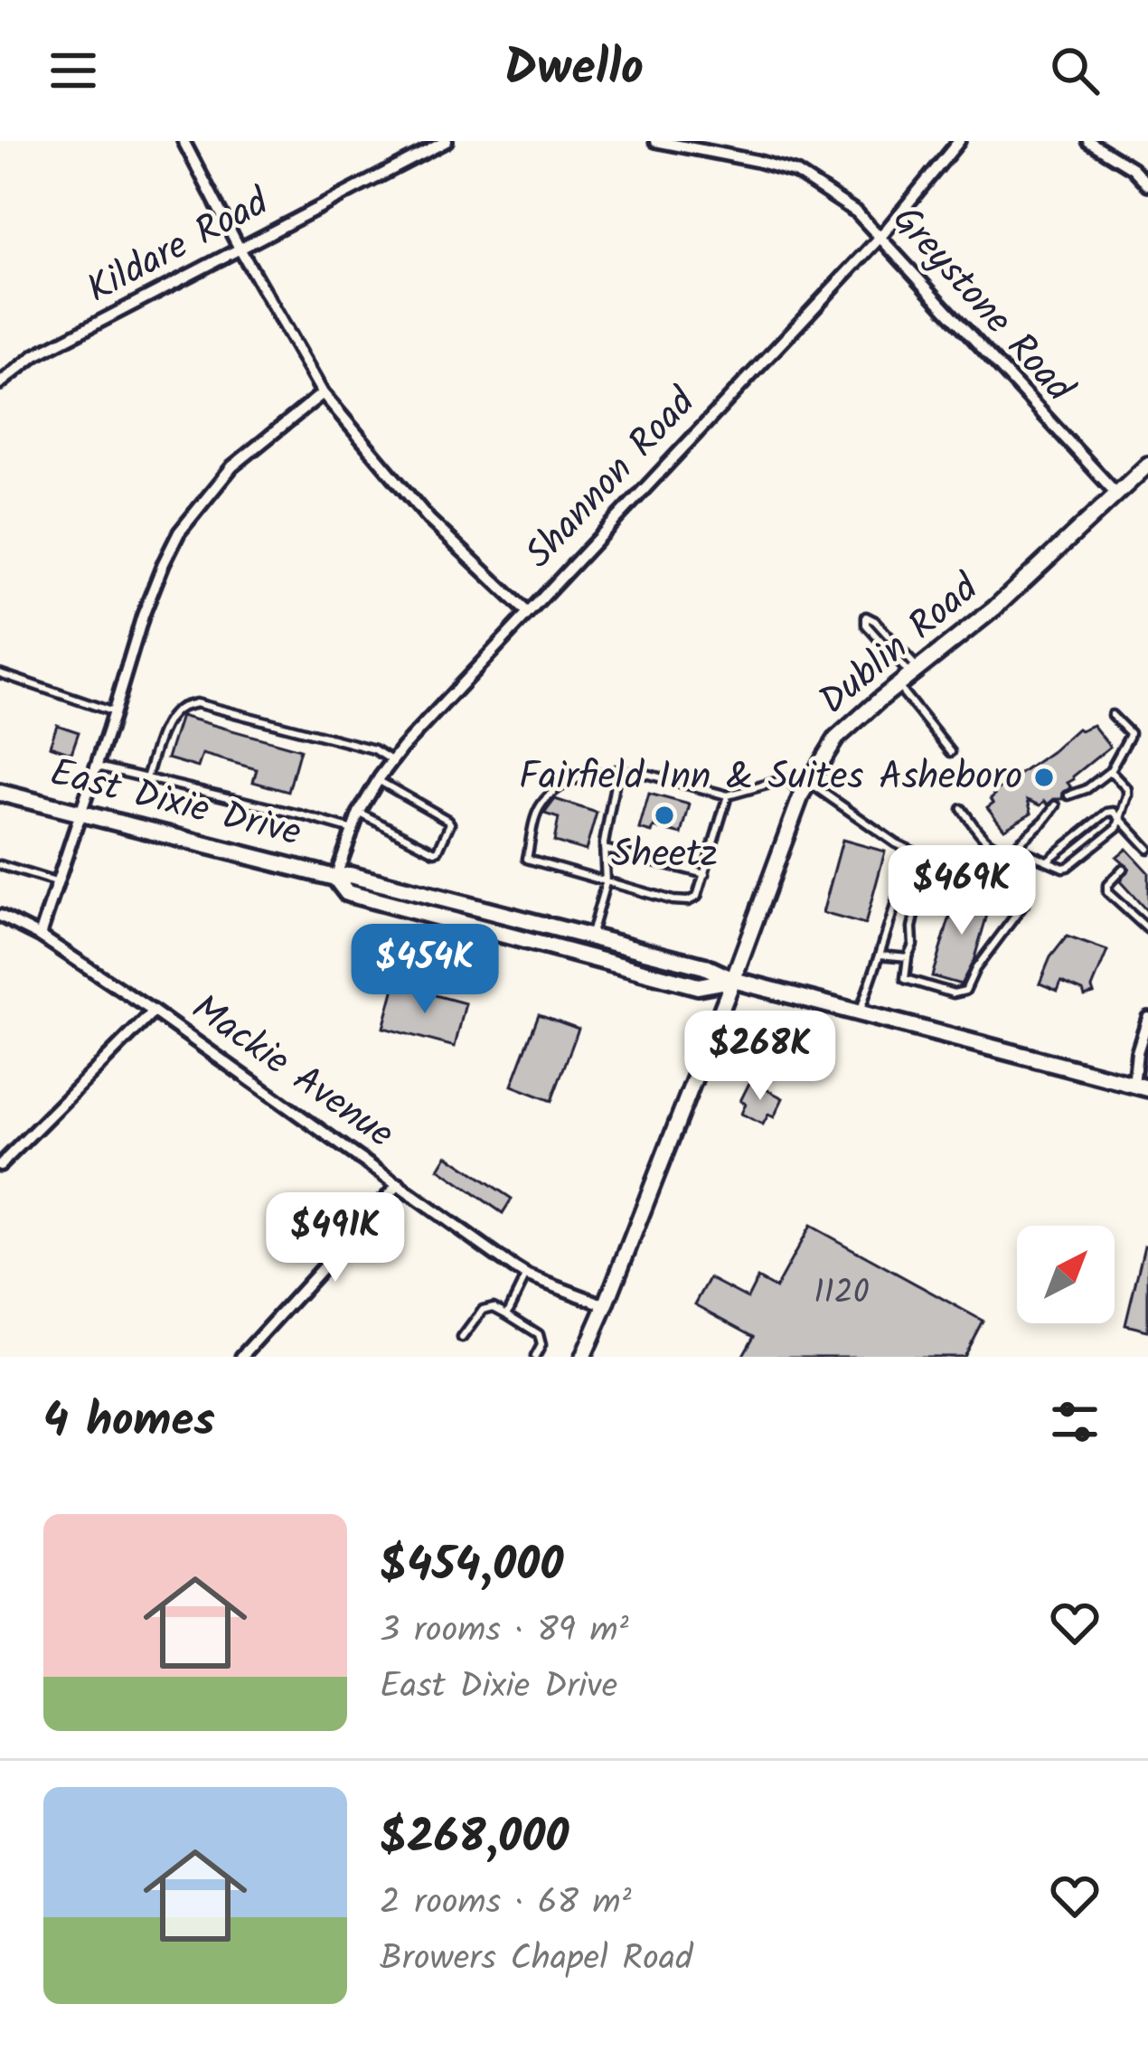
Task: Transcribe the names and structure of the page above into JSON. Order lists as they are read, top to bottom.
{
  "streets": {
    "main road": ["East Dixie Drive"],
    "street": [
      "Kildare Road",
      "Greystone Road",
      "Shannon Road",
      "Dublin Road",
      "Mackie Avenue"
    ]
  },
  "crossings": [
    ["Greystone Road", "Shannon Road"],
    ["Greystone Road", "Dublin Road"],
    ["Shannon Road", "East Dixie Drive"],
    ["Dublin Road", "East Dixie Drive"],
    ["Dublin Road", "Mackie Avenue"]
  ],
  "places": ["Fairfield Inn & Suites Asheboro", "Sheetz"],
  "house_numbers": ["1120"],
  "north": "top right",
  "page": {
    "header": "Dwello",
    "price": [
      "$469K",
      "$454K",
      "$268K",
      "$491K"
    ],
    "heading": "4 homes",
    "list": [
      {
        "name": "$454,000",
        "note": "3 rooms · 89 m² · East Dixie Drive"
      },
      {
        "name": "$268,000",
        "note": "2 rooms · 68 m² · Browers Chapel Road"
      }
    ]
  }
}
